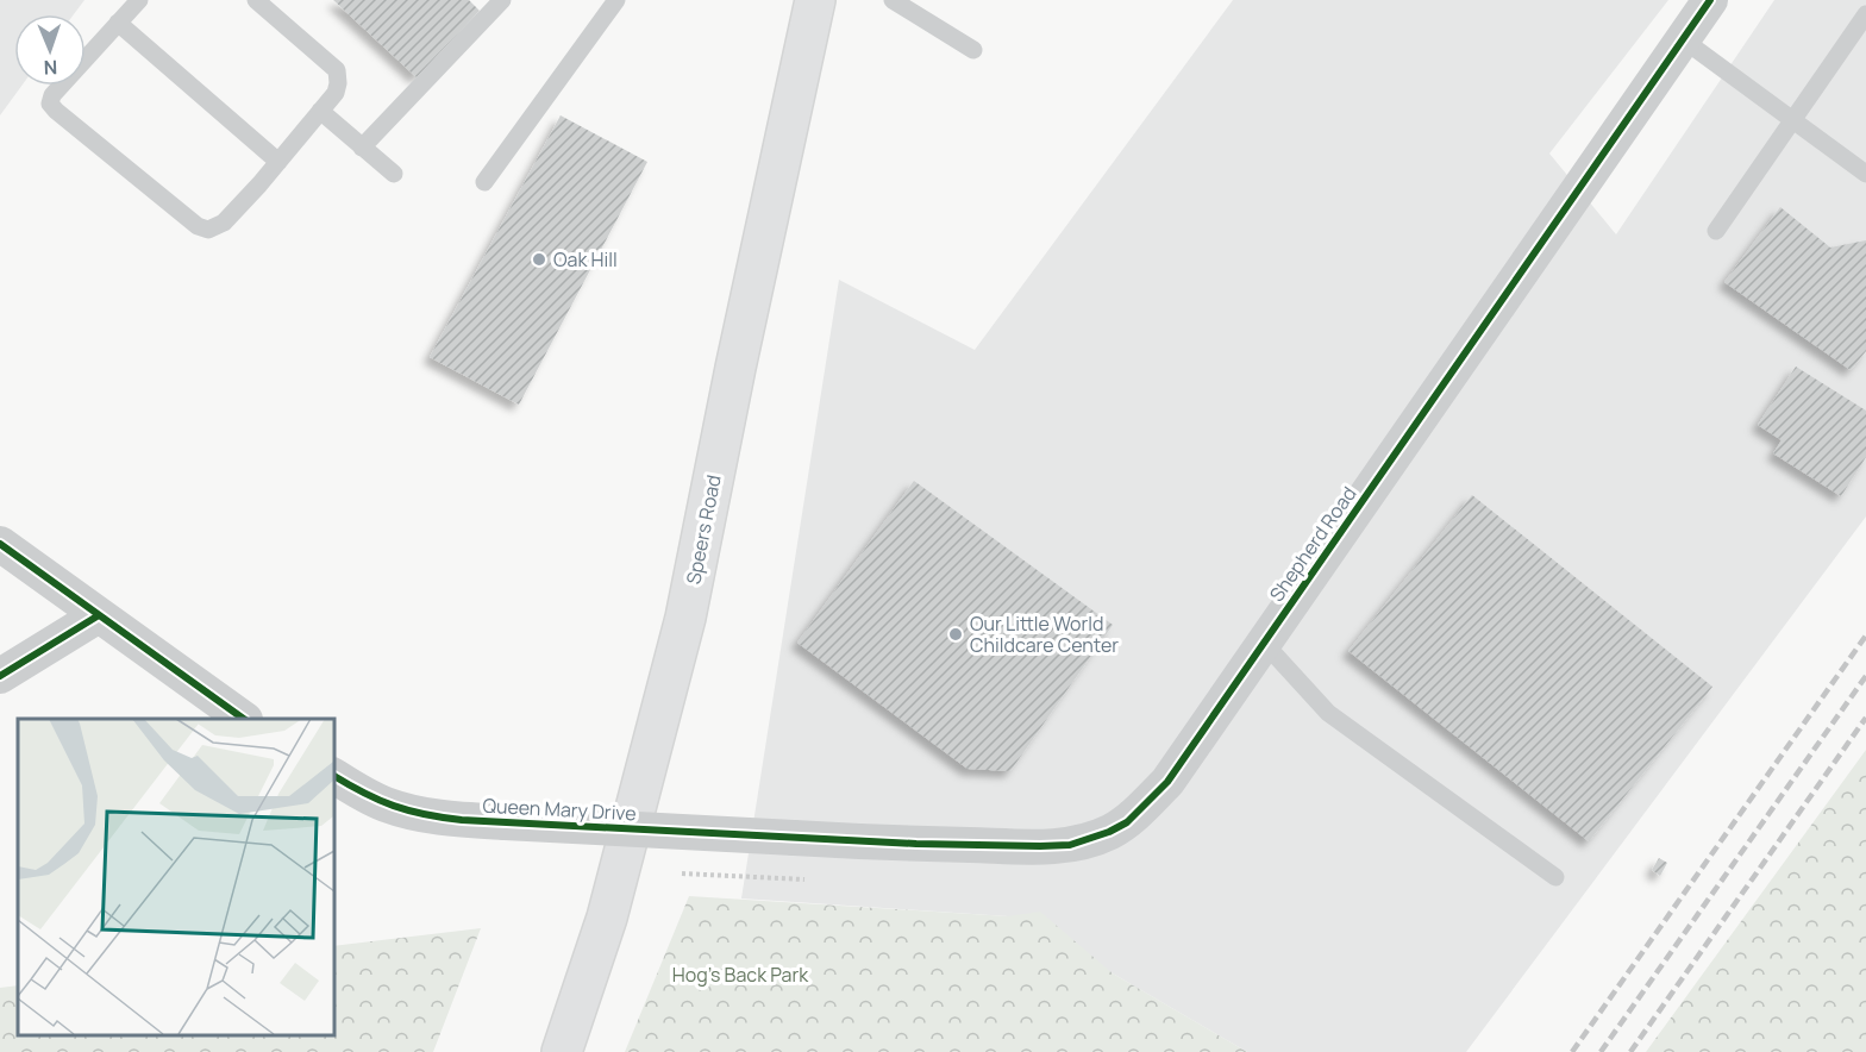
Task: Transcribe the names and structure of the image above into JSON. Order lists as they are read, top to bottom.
{
  "streets": {
    "main road": ["Speers Road"],
    "street": ["Shepherd Road", "Queen Mary Drive"]
  },
  "crossings": [
    ["Shepherd Road", "Queen Mary Drive"]
  ],
  "parks": ["Hog's Back Park"],
  "places": ["Oak Hill", "Our Little World Childcare Center"],
  "north": "bottom"
}
